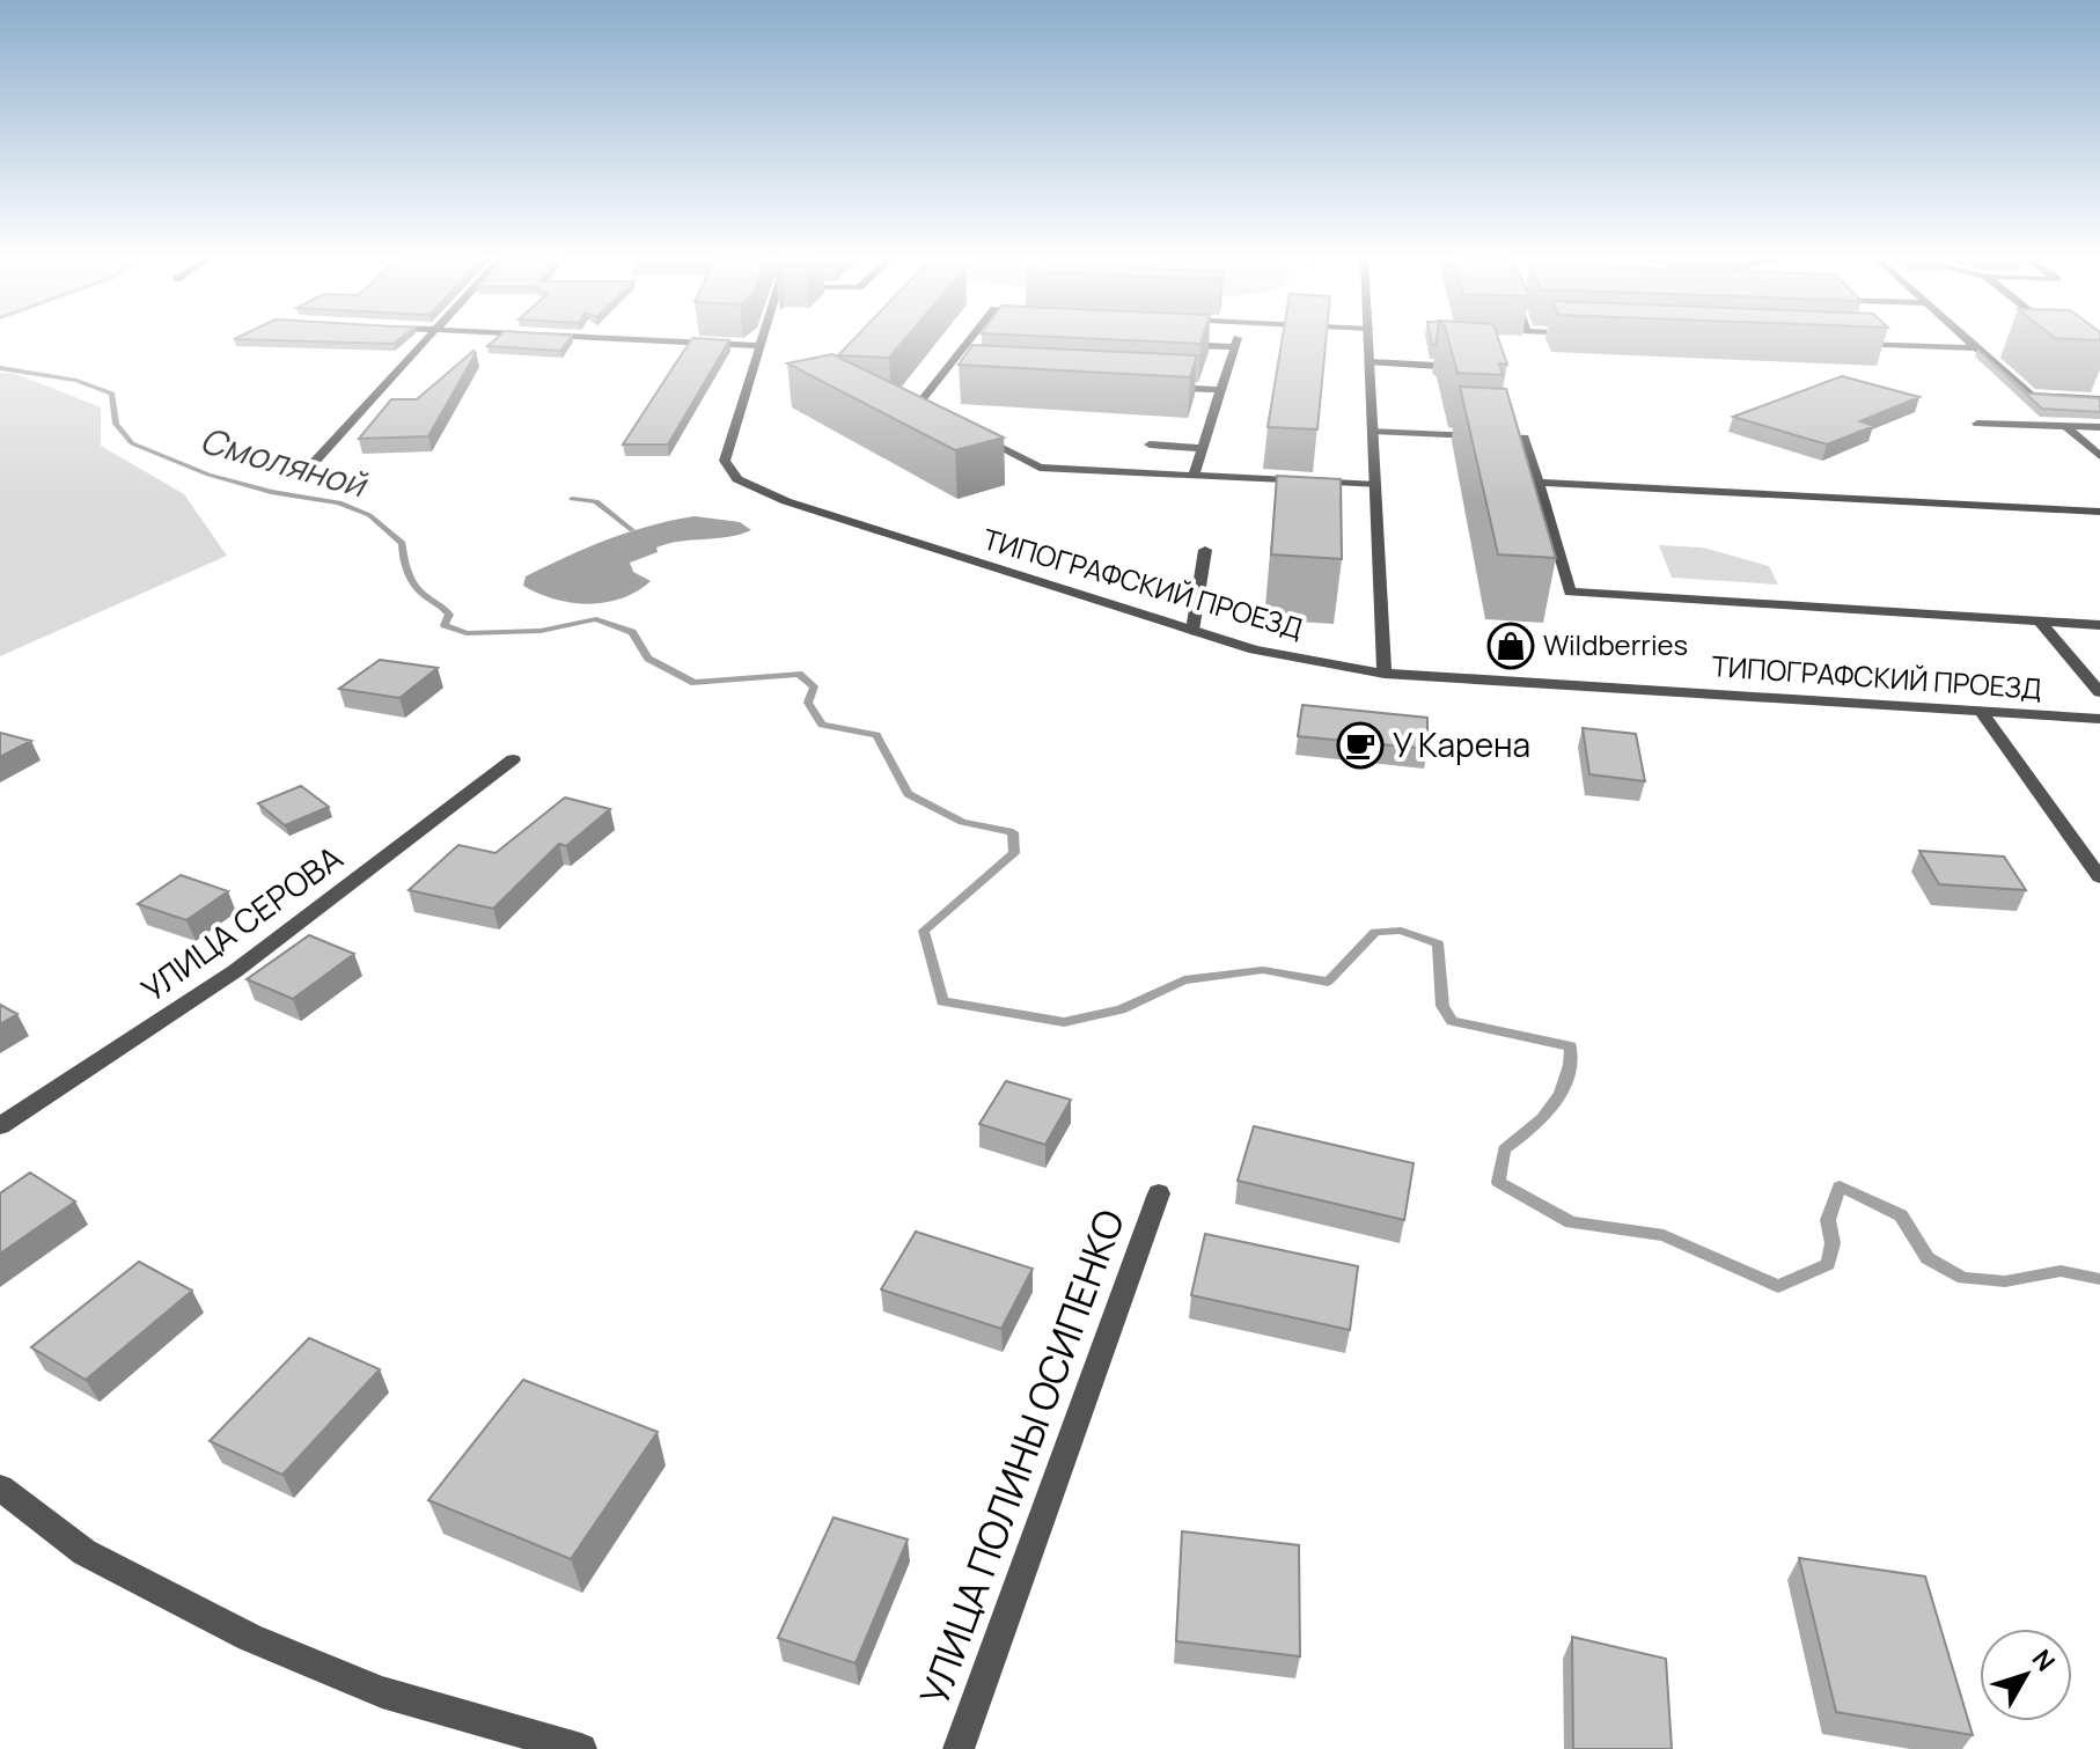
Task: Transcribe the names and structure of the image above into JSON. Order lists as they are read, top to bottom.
{
  "streets": {
    "street": ["ТИПОГРАФСКИЙ ПРОЕЗД", "УЛИЦА СЕРОВА", "УЛИЦА ПОЛИНЫ ОСИПЕНКО"]
  },
  "water": ["Смоляной"],
  "places": {
    "shop": ["Wildberries"],
    "cafe": ["У Карена"]
  },
  "north": "top right"
}
